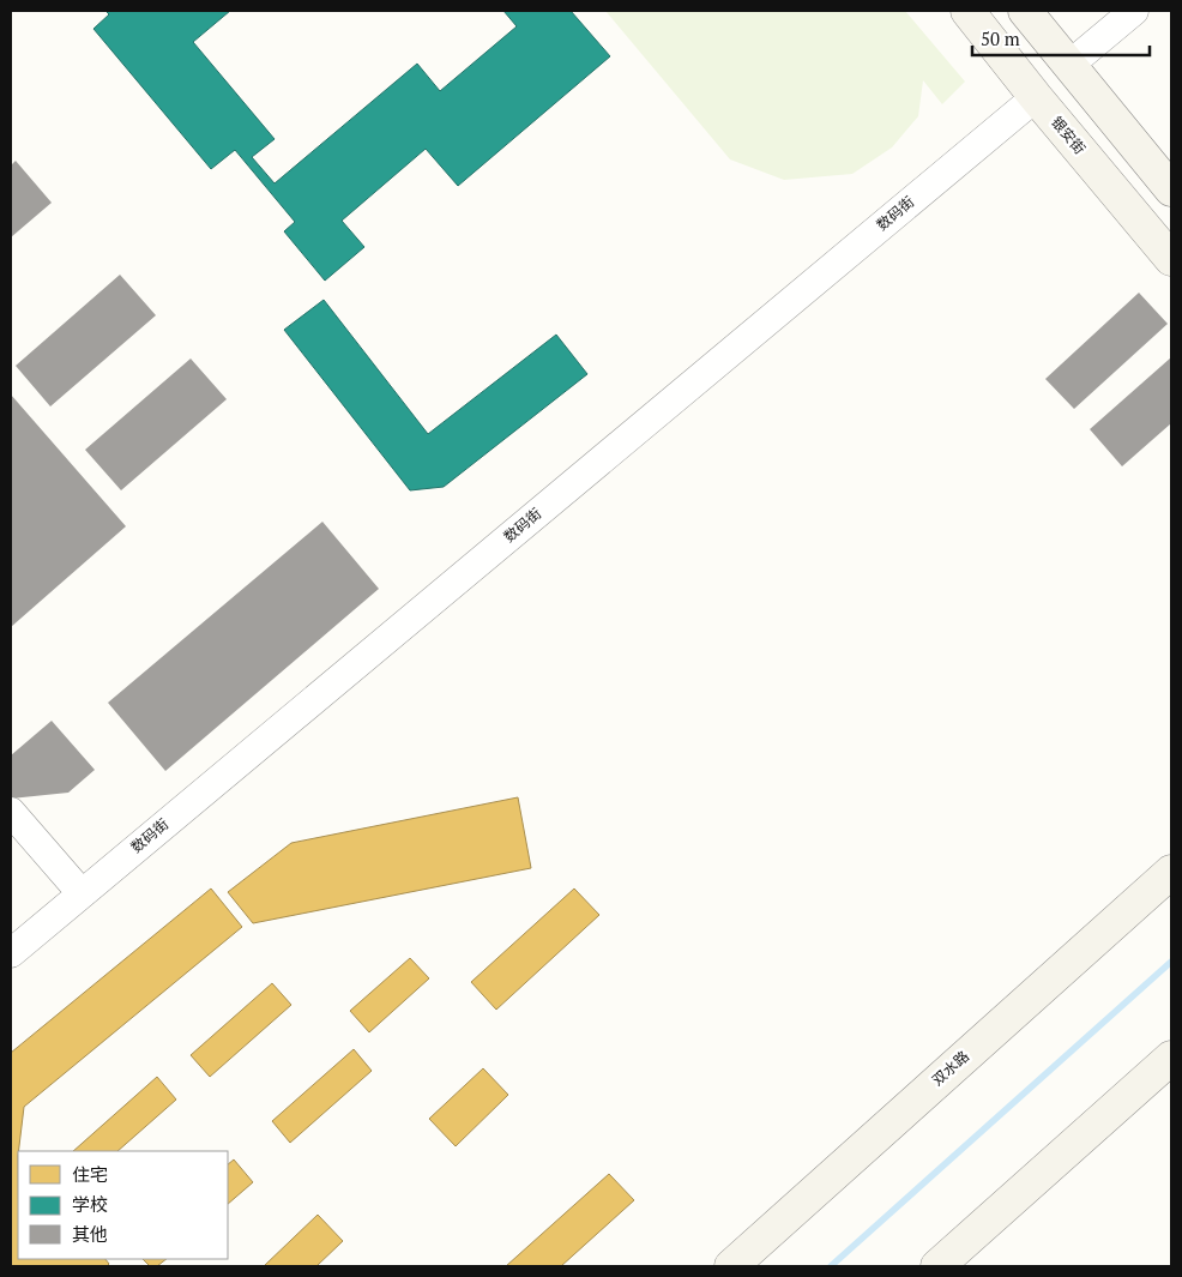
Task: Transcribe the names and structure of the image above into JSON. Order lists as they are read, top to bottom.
{
  "streets": {
    "main road": ["银安街", "双水路"],
    "street": ["数码街"]
  },
  "crossings": [
    ["银安街", "数码街"]
  ],
  "legend": ["住宅", "学校", "其他"],
  "scale_bar": "50 m"
}
